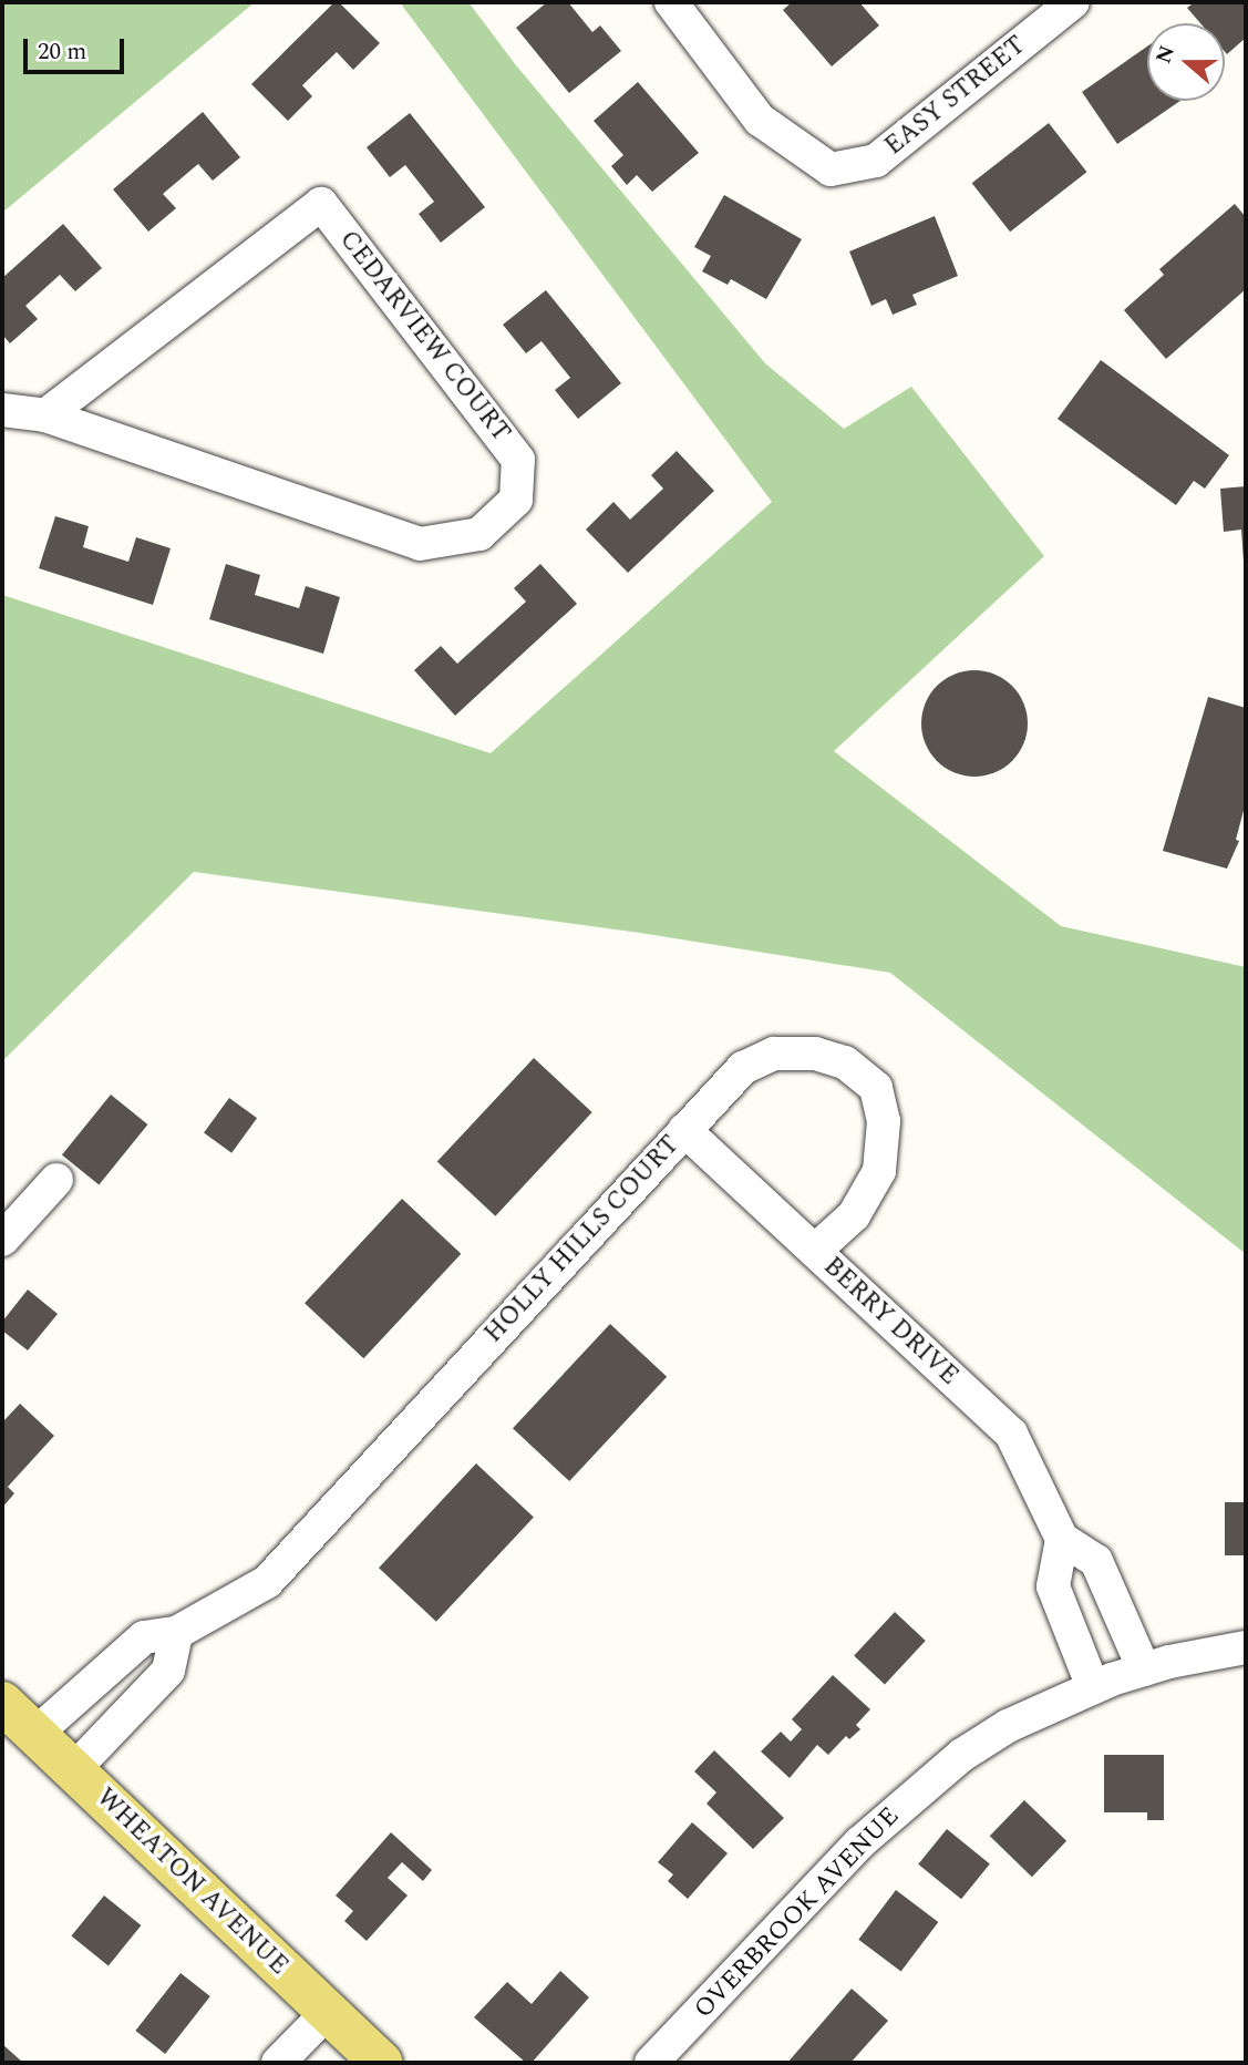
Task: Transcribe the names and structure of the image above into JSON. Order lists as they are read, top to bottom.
{
  "streets": {
    "main road": ["WHEATON AVENUE"],
    "street": [
      "EASY STREET",
      "CEDARVIEW COURT",
      "HOLLY HILLS COURT",
      "BERRY DRIVE",
      "OVERBROOK AVENUE"
    ]
  },
  "crossings": [
    ["HOLLY HILLS COURT", "BERRY DRIVE"],
    ["HOLLY HILLS COURT", "WHEATON AVENUE"]
  ],
  "scale_bar": "20 m",
  "north": "left"
}
